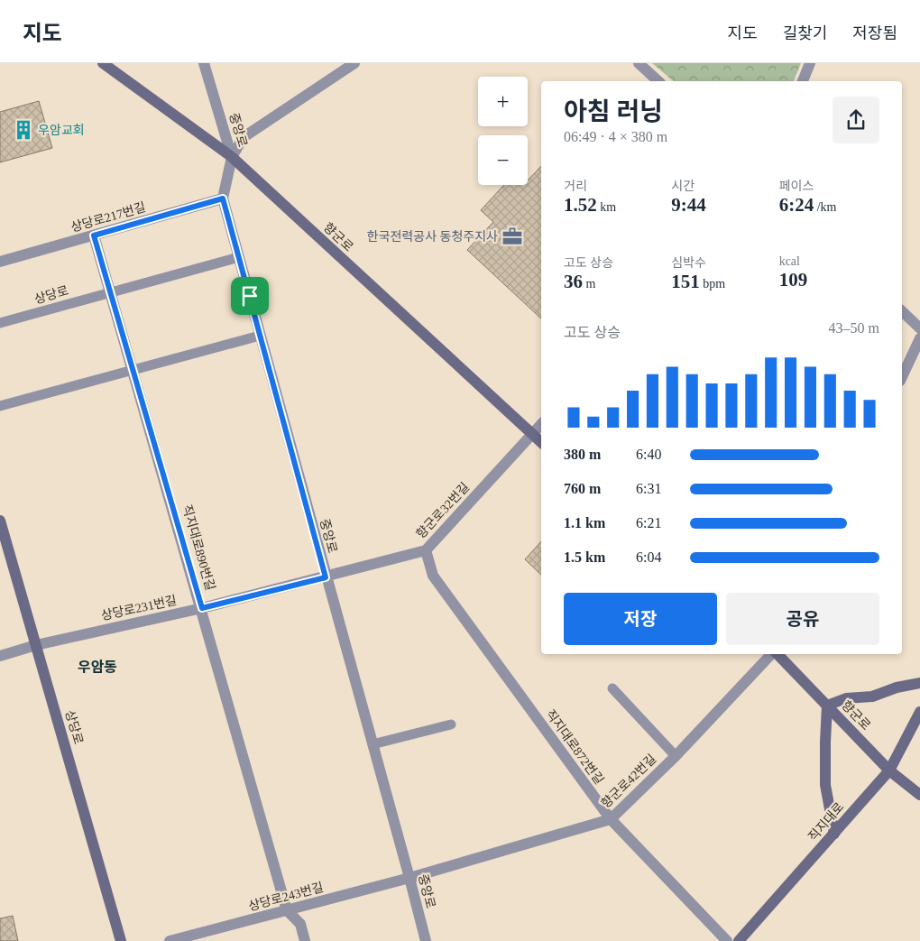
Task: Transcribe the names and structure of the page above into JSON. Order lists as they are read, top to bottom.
{
  "streets": {
    "street": [
      "중앙로",
      "상당로217번길",
      "향군로",
      "상당로",
      "향군로32번길",
      "직지대로890번길",
      "상당로231번길",
      "직지대로872번길",
      "향군로42번길",
      "직지대로",
      "상당로243번길"
    ]
  },
  "crossings": [
    ["중앙로", "상당로217번길"],
    ["중앙로", "향군로"],
    ["중앙로", "향군로32번길"],
    ["중앙로", "상당로231번길"],
    ["중앙로", "향군로42번길"],
    ["중앙로", "상당로243번길"],
    ["상당로217번길", "직지대로890번길"],
    ["향군로", "향군로32번길"],
    ["향군로", "직지대로"],
    ["상당로", "직지대로890번길"],
    ["상당로", "상당로231번길"],
    ["향군로32번길", "상당로231번길"],
    ["향군로32번길", "직지대로872번길"],
    ["직지대로890번길", "상당로231번길"],
    ["직지대로890번길", "상당로243번길"],
    ["직지대로872번길", "향군로42번길"],
    ["향군로42번길", "상당로243번길"]
  ],
  "districts": ["우암동"],
  "places": {
    "building": ["우암교회"],
    "office": ["한국전력공사 동청주지사"]
  },
  "page": {
    "header": "지도",
    "nav": ["지도", "길찾기", "저장됨"],
    "map_buttons": ["+", "−"],
    "heading": ["아침 러닝", "06:49 · 4 × 380 m"],
    "stats": [
      ["거리", "1.52 km"],
      ["시간", "9:44"],
      ["페이스", "6:24 /km"],
      ["고도 상승", "36 m"],
      ["심박수", "151 bpm"],
      ["kcal", "109"]
    ],
    "chart": ["고도 상승", "43–50 m"],
    "list": [
      {
        "name": "380 m",
        "note": "6:40"
      },
      {
        "name": "760 m",
        "note": "6:31"
      },
      {
        "name": "1.1 km",
        "note": "6:21"
      },
      {
        "name": "1.5 km",
        "note": "6:04"
      }
    ],
    "buttons": ["저장", "공유"]
  }
}
